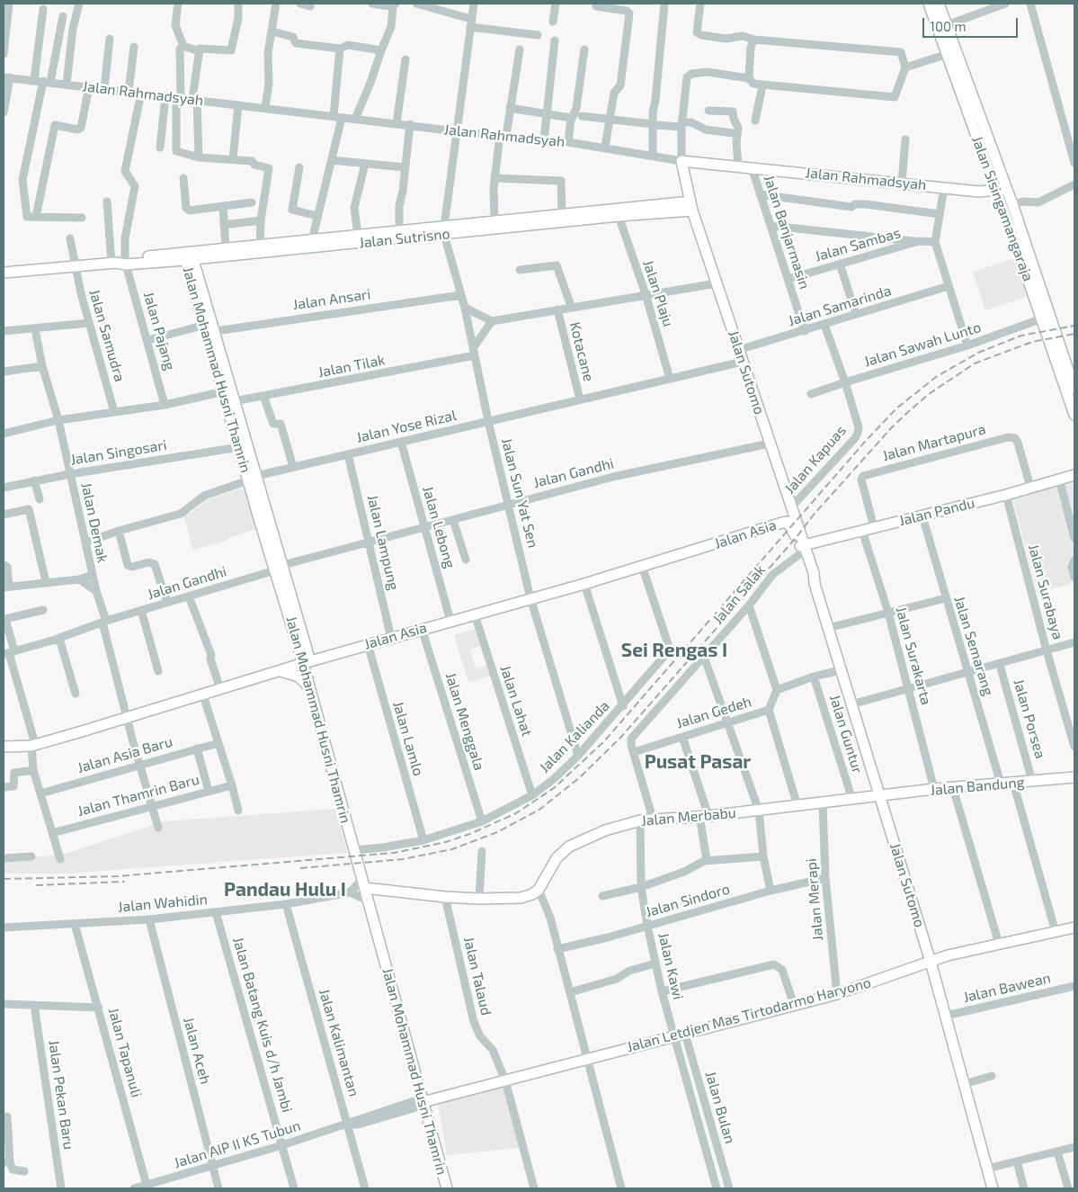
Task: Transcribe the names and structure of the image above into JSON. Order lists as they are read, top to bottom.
{
  "streets": {
    "main road": [
      "Jalan Rahmadsyah",
      "Jalan Sisingamangaraja",
      "Jalan Sutrisno",
      "Jalan Mohammad Husni Thamrin",
      "Jalan Sutomo",
      "Jalan Pandu",
      "Jalan Asia",
      "Jalan Bandung",
      "Jalan Merbabu",
      "Jalan Letdjen Mas Tirtodarmo Haryono"
    ],
    "street": [
      "Jalan Banjarmasin",
      "Jalan Sambas",
      "Jalan Plaju",
      "Jalan Ansari",
      "Jalan Samarinda",
      "Jalan Pajang",
      "Jalan Samudra",
      "Jalan Sawah Lunto",
      "Kotacane",
      "Jalan Tilak",
      "Jalan Yose Rizal",
      "Jalan Martapura",
      "Jalan Singosari",
      "Jalan Kapuas",
      "Jalan Gandhi",
      "Jalan Sun Yat Sen",
      "Jalan Demak",
      "Jalan Lebong",
      "Jalan Lampung",
      "Jalan Surabaya",
      "Jalan Salak",
      "Jalan Semarang",
      "Jalan Surakarta",
      "Jalan Lahat",
      "Jalan Gedeh",
      "Jalan Porsea",
      "Jalan Menggala",
      "Jalan Guntur",
      "Jalan Kalianda",
      "Jalan Lamlo",
      "Jalan Asia Baru",
      "Jalan Thamrin Baru",
      "Jalan Merapi",
      "Jalan Sindoro",
      "Jalan Wahidin",
      "Jalan Kawi",
      "Jalan Talaud",
      "Jalan Bawean",
      "Jalan Batang Kuis d/h Jambi",
      "Jalan Kalimantan",
      "Jalan Aceh",
      "Jalan Tapanuli",
      "Jalan Pekan Baru",
      "Jalan Bulan",
      "Jalan AIP II KS Tubun"
    ]
  },
  "crossings": [
    ["Jalan Rahmadsyah", "Jalan Sisingamangaraja"],
    ["Jalan Rahmadsyah", "Jalan Banjarmasin"],
    ["Jalan Rahmadsyah", "Jalan Sutomo"],
    ["Jalan Sisingamangaraja", "Jalan Sawah Lunto"],
    ["Jalan Banjarmasin", "Jalan Sambas"],
    ["Jalan Banjarmasin", "Jalan Samarinda"],
    ["Jalan Sutrisno", "Jalan Plaju"],
    ["Jalan Sutrisno", "Jalan Pajang"],
    ["Jalan Sutrisno", "Jalan Samudra"],
    ["Jalan Sutrisno", "Jalan Mohammad Husni Thamrin"],
    ["Jalan Sutrisno", "Jalan Sutomo"],
    ["Jalan Sutrisno", "Jalan Sun Yat Sen"],
    ["Jalan Plaju", "Jalan Yose Rizal"],
    ["Jalan Ansari", "Jalan Pajang"],
    ["Jalan Ansari", "Jalan Mohammad Husni Thamrin"],
    ["Jalan Ansari", "Jalan Sun Yat Sen"],
    ["Jalan Samarinda", "Jalan Sutomo"],
    ["Jalan Samarinda", "Jalan Kapuas"],
    ["Jalan Sawah Lunto", "Jalan Kapuas"],
    ["Kotacane", "Jalan Yose Rizal"],
    ["Jalan Tilak", "Jalan Mohammad Husni Thamrin"],
    ["Jalan Tilak", "Jalan Sun Yat Sen"],
    ["Jalan Mohammad Husni Thamrin", "Jalan Yose Rizal"],
    ["Jalan Mohammad Husni Thamrin", "Jalan Singosari"],
    ["Jalan Mohammad Husni Thamrin", "Jalan Gandhi"],
    ["Jalan Mohammad Husni Thamrin", "Jalan Asia"],
    ["Jalan Mohammad Husni Thamrin", "Jalan Kalianda"],
    ["Jalan Mohammad Husni Thamrin", "Jalan Letdjen Mas Tirtodarmo Haryono"],
    ["Jalan Mohammad Husni Thamrin", "Jalan AIP II KS Tubun"],
    ["Jalan Sutomo", "Jalan Yose Rizal"],
    ["Jalan Sutomo", "Jalan Kapuas"],
    ["Jalan Sutomo", "Jalan Gandhi"],
    ["Jalan Sutomo", "Jalan Pandu"],
    ["Jalan Sutomo", "Jalan Asia"],
    ["Jalan Sutomo", "Jalan Salak"],
    ["Jalan Sutomo", "Jalan Bandung"],
    ["Jalan Sutomo", "Jalan Merbabu"],
    ["Jalan Sutomo", "Jalan Bawean"],
    ["Jalan Sutomo", "Jalan Letdjen Mas Tirtodarmo Haryono"],
    ["Jalan Yose Rizal", "Jalan Sun Yat Sen"],
    ["Jalan Yose Rizal", "Jalan Demak"],
    ["Jalan Yose Rizal", "Jalan Lebong"],
    ["Jalan Yose Rizal", "Jalan Lampung"],
    ["Jalan Martapura", "Jalan Pandu"],
    ["Jalan Singosari", "Jalan Demak"],
    ["Jalan Gandhi", "Jalan Sun Yat Sen"],
    ["Jalan Gandhi", "Jalan Demak"],
    ["Jalan Gandhi", "Jalan Lebong"],
    ["Jalan Gandhi", "Jalan Lampung"],
    ["Jalan Sun Yat Sen", "Jalan Asia"],
    ["Jalan Sun Yat Sen", "Jalan Kalianda"],
    ["Jalan Pandu", "Jalan Surabaya"],
    ["Jalan Pandu", "Jalan Salak"],
    ["Jalan Pandu", "Jalan Semarang"],
    ["Jalan Pandu", "Jalan Surakarta"],
    ["Jalan Demak", "Jalan Asia"],
    ["Jalan Demak", "Jalan Asia Baru"],
    ["Jalan Demak", "Jalan Thamrin Baru"],
    ["Jalan Lebong", "Jalan Asia"],
    ["Jalan Asia", "Jalan Lampung"],
    ["Jalan Asia", "Jalan Lahat"],
    ["Jalan Asia", "Jalan Menggala"],
    ["Jalan Asia", "Jalan Kalianda"],
    ["Jalan Asia", "Jalan Lamlo"],
    ["Jalan Salak", "Jalan Gedeh"],
    ["Jalan Salak", "Jalan Merbabu"],
    ["Jalan Semarang", "Jalan Bandung"],
    ["Jalan Surakarta", "Jalan Bandung"],
    ["Jalan Lahat", "Jalan Kalianda"],
    ["Jalan Porsea", "Jalan Bandung"],
    ["Jalan Menggala", "Jalan Kalianda"],
    ["Jalan Guntur", "Jalan Merbabu"],
    ["Jalan Kalianda", "Jalan Lamlo"],
    ["Jalan Bandung", "Jalan Merbabu"],
    ["Jalan Merbabu", "Jalan Merapi"],
    ["Jalan Merbabu", "Jalan Kawi"],
    ["Jalan Merapi", "Jalan Sindoro"],
    ["Jalan Merapi", "Jalan Letdjen Mas Tirtodarmo Haryono"],
    ["Jalan Sindoro", "Jalan Kawi"],
    ["Jalan Wahidin", "Jalan Batang Kuis d/h Jambi"],
    ["Jalan Wahidin", "Jalan Kalimantan"],
    ["Jalan Wahidin", "Jalan Aceh"],
    ["Jalan Wahidin", "Jalan Tapanuli"],
    ["Jalan Kawi", "Jalan Letdjen Mas Tirtodarmo Haryono"],
    ["Jalan Kawi", "Jalan Bulan"],
    ["Jalan Talaud", "Jalan Letdjen Mas Tirtodarmo Haryono"],
    ["Jalan Letdjen Mas Tirtodarmo Haryono", "Jalan Bulan"],
    ["Jalan Letdjen Mas Tirtodarmo Haryono", "Jalan AIP II KS Tubun"],
    ["Jalan Batang Kuis d/h Jambi", "Jalan AIP II KS Tubun"],
    ["Jalan Kalimantan", "Jalan AIP II KS Tubun"],
    ["Jalan Aceh", "Jalan AIP II KS Tubun"],
    ["Jalan Tapanuli", "Jalan AIP II KS Tubun"]
  ],
  "districts": ["Sei Rengas I", "Pusat Pasar", "Pandau Hulu I"],
  "scale_bar": "100 m"
}
